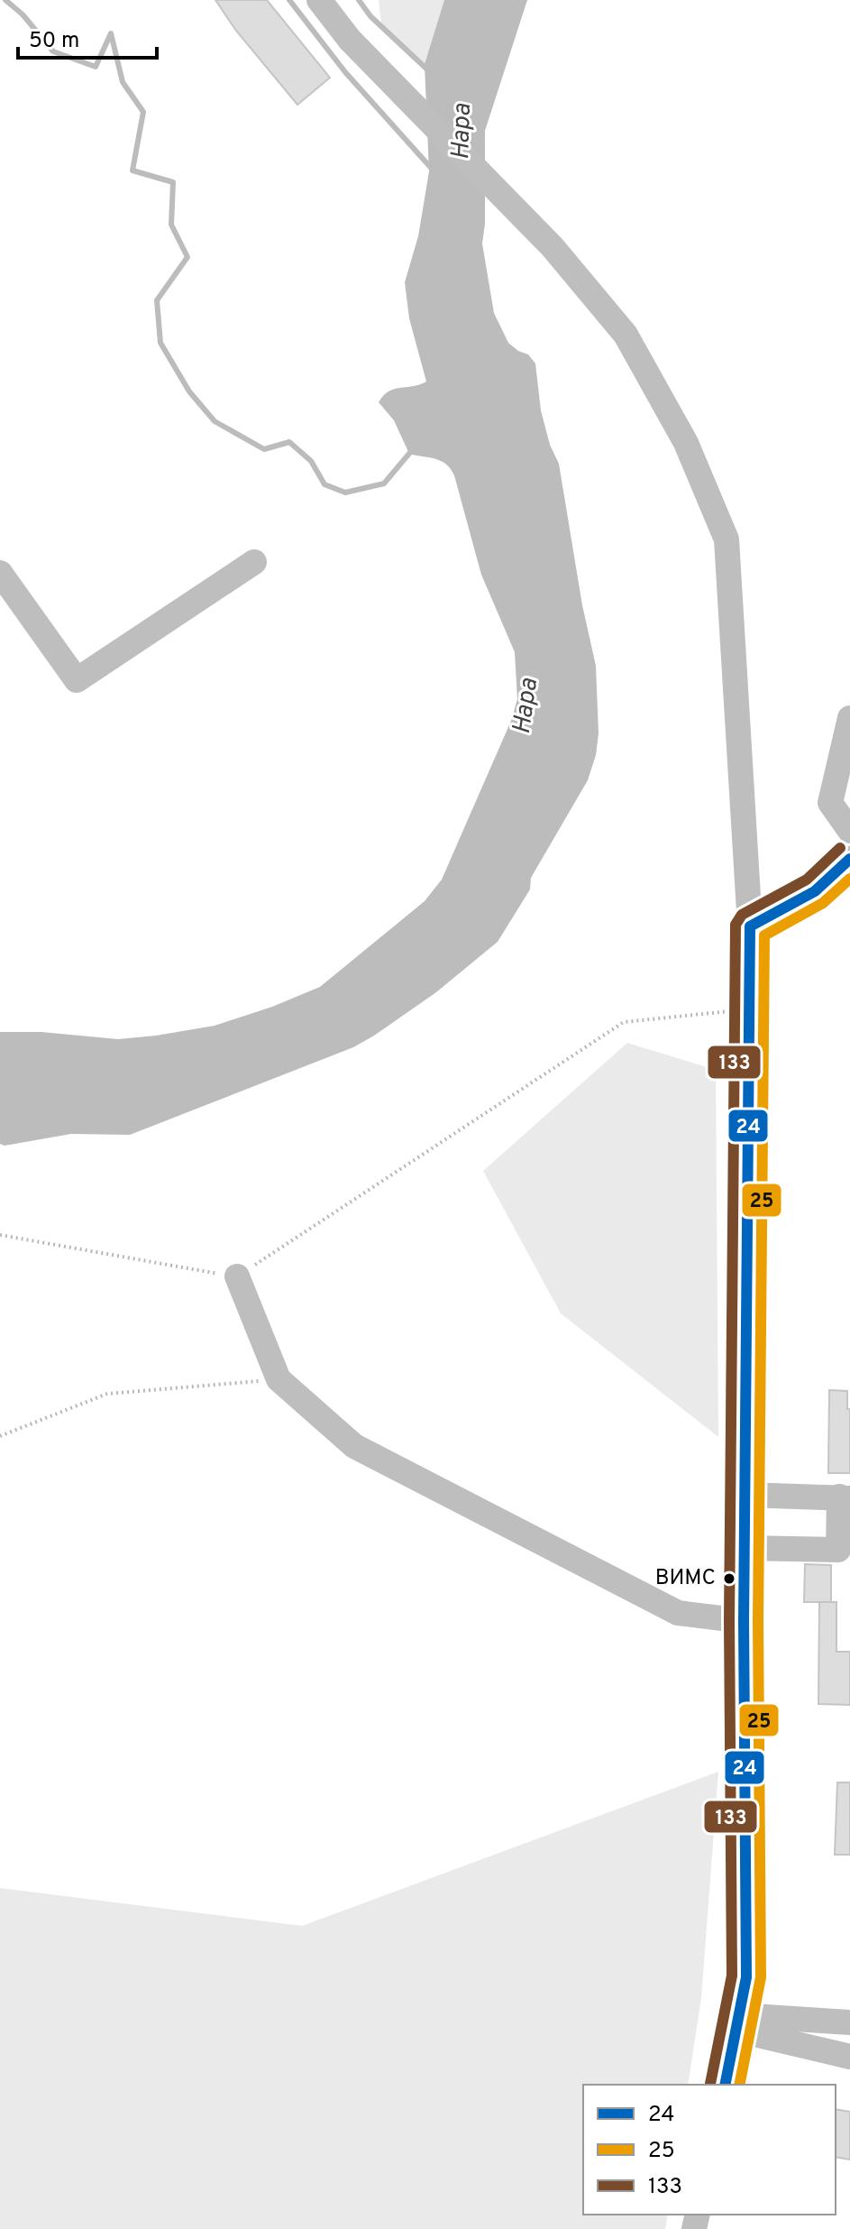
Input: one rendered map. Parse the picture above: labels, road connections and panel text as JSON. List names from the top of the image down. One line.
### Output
{"water":["Нара"],"places":["ВИМС"],"lines":["transit line 133","transit line 24","transit line 25"],"legend":["24","25","133"],"scale_bar":"50 m"}
